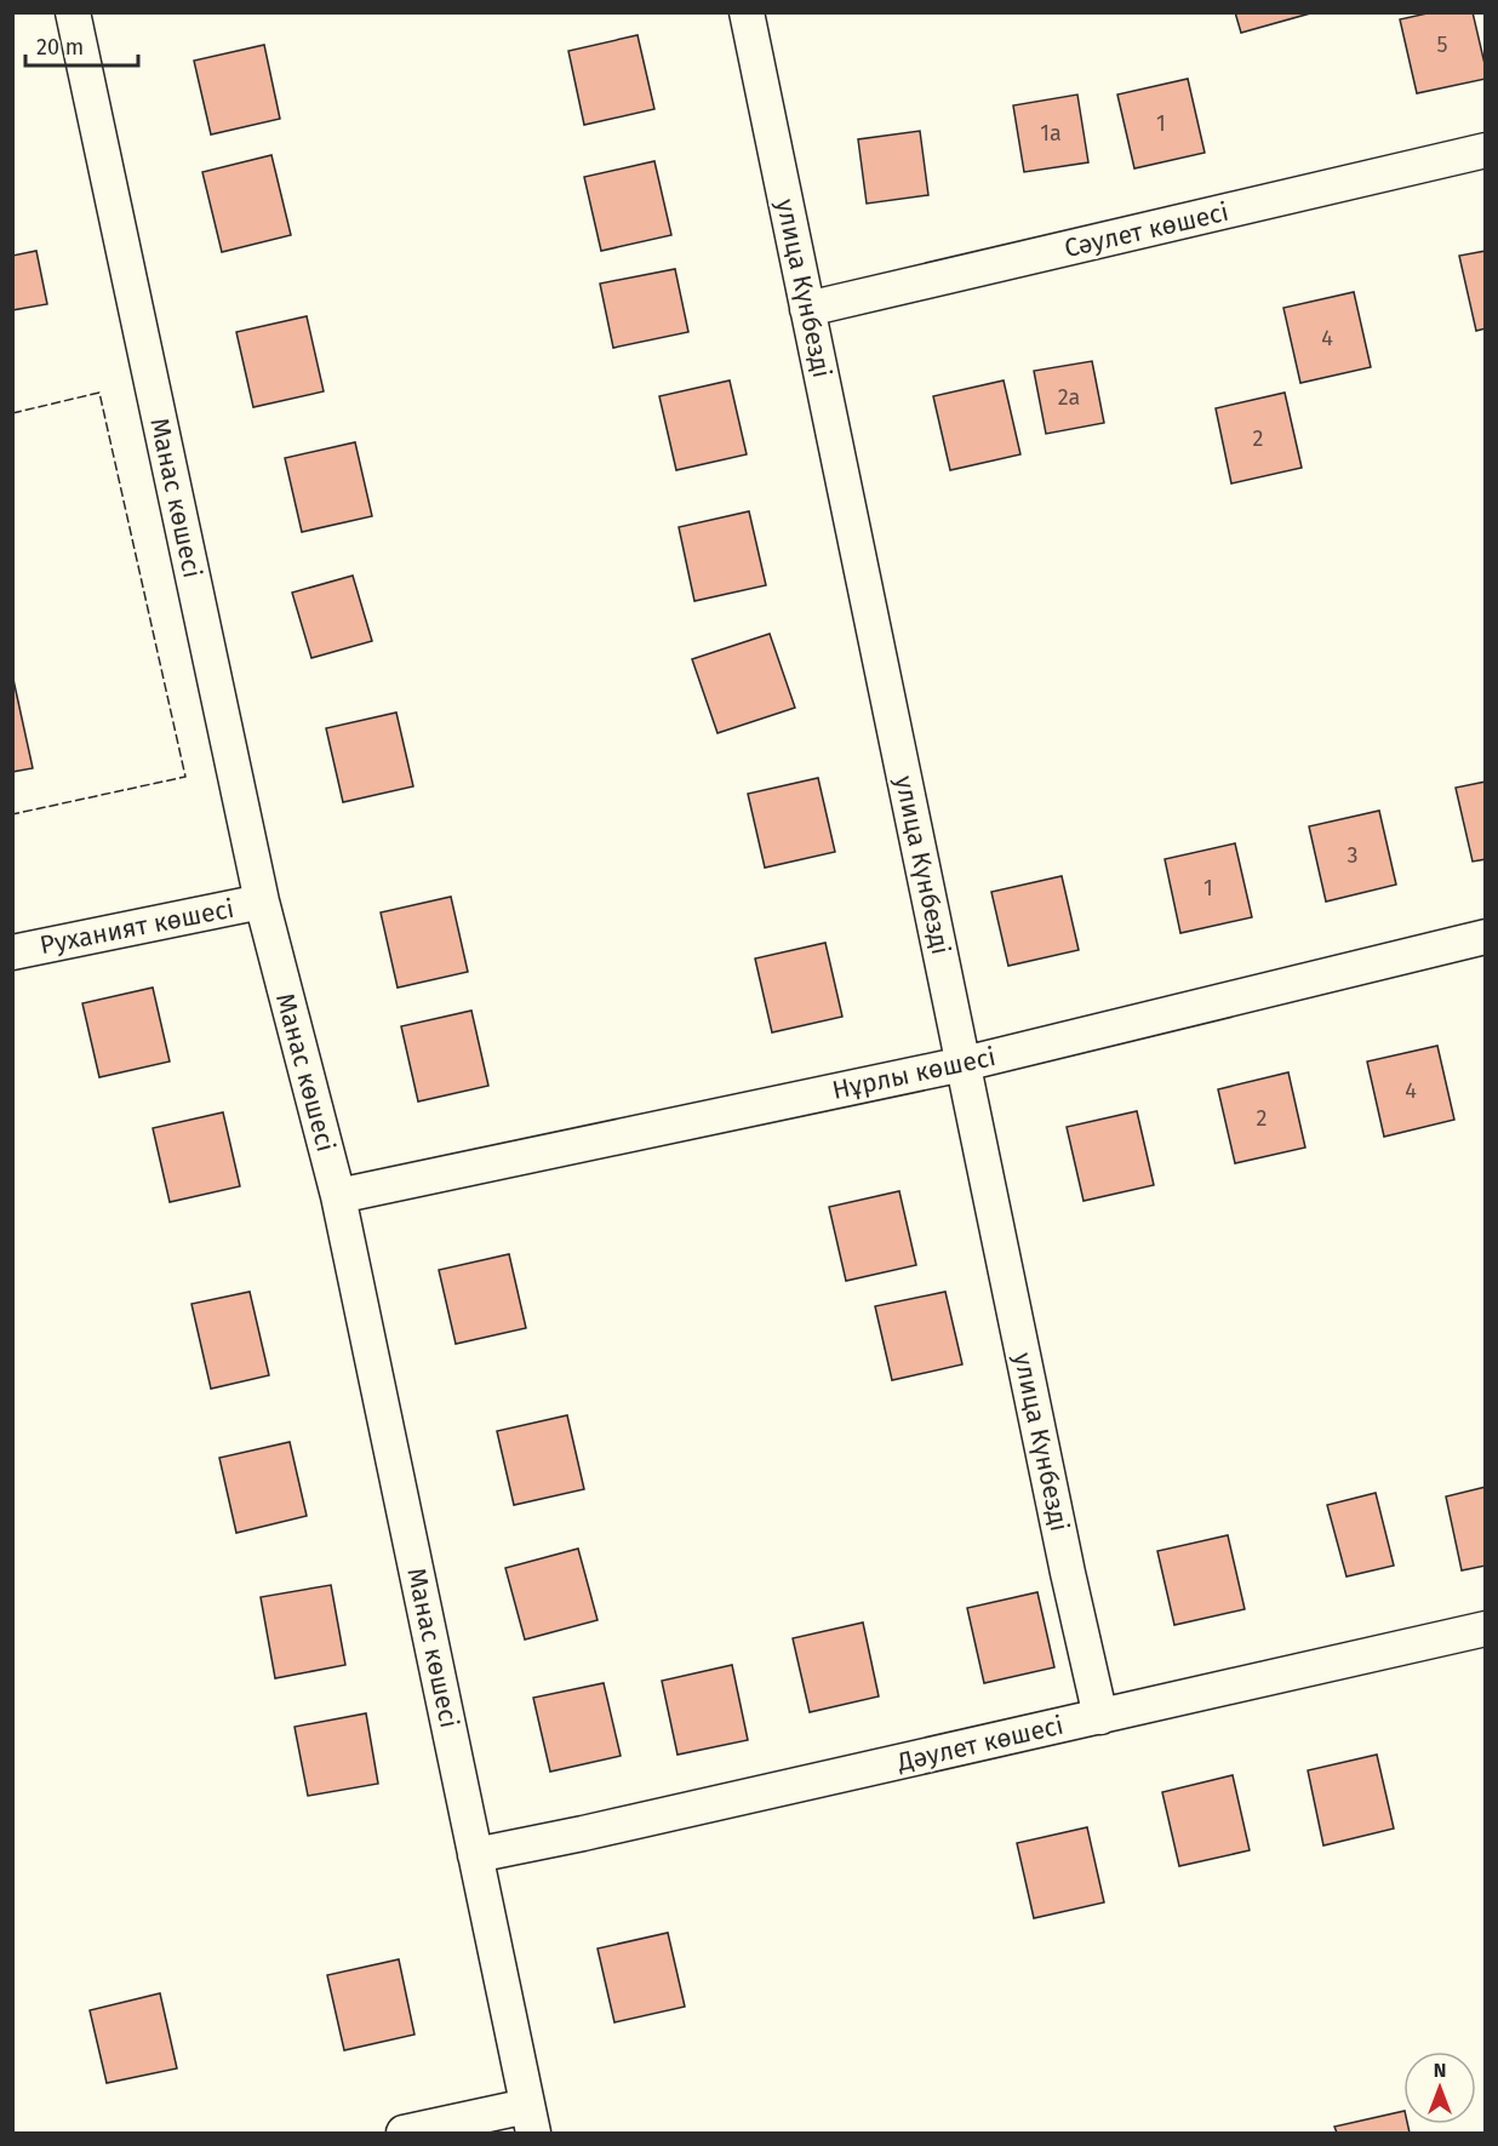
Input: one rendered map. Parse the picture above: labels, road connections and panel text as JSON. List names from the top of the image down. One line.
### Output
{"streets":{"street":["Сәулет көшесі","улица Күнбезді","Манас көшесі","Руханият көшесі","Нұрлы көшесі","Дәулет көшесі"]},"crossings":[["Сәулет көшесі","улица Күнбезді"],["улица Күнбезді","Нұрлы көшесі"],["улица Күнбезді","Дәулет көшесі"],["Манас көшесі","Руханият көшесі"],["Манас көшесі","Нұрлы көшесі"],["Манас көшесі","Дәулет көшесі"]],"house_numbers":["5","1","1а","4","2а","2","3","1","4","2"],"scale_bar":"20 m","north":"top"}
